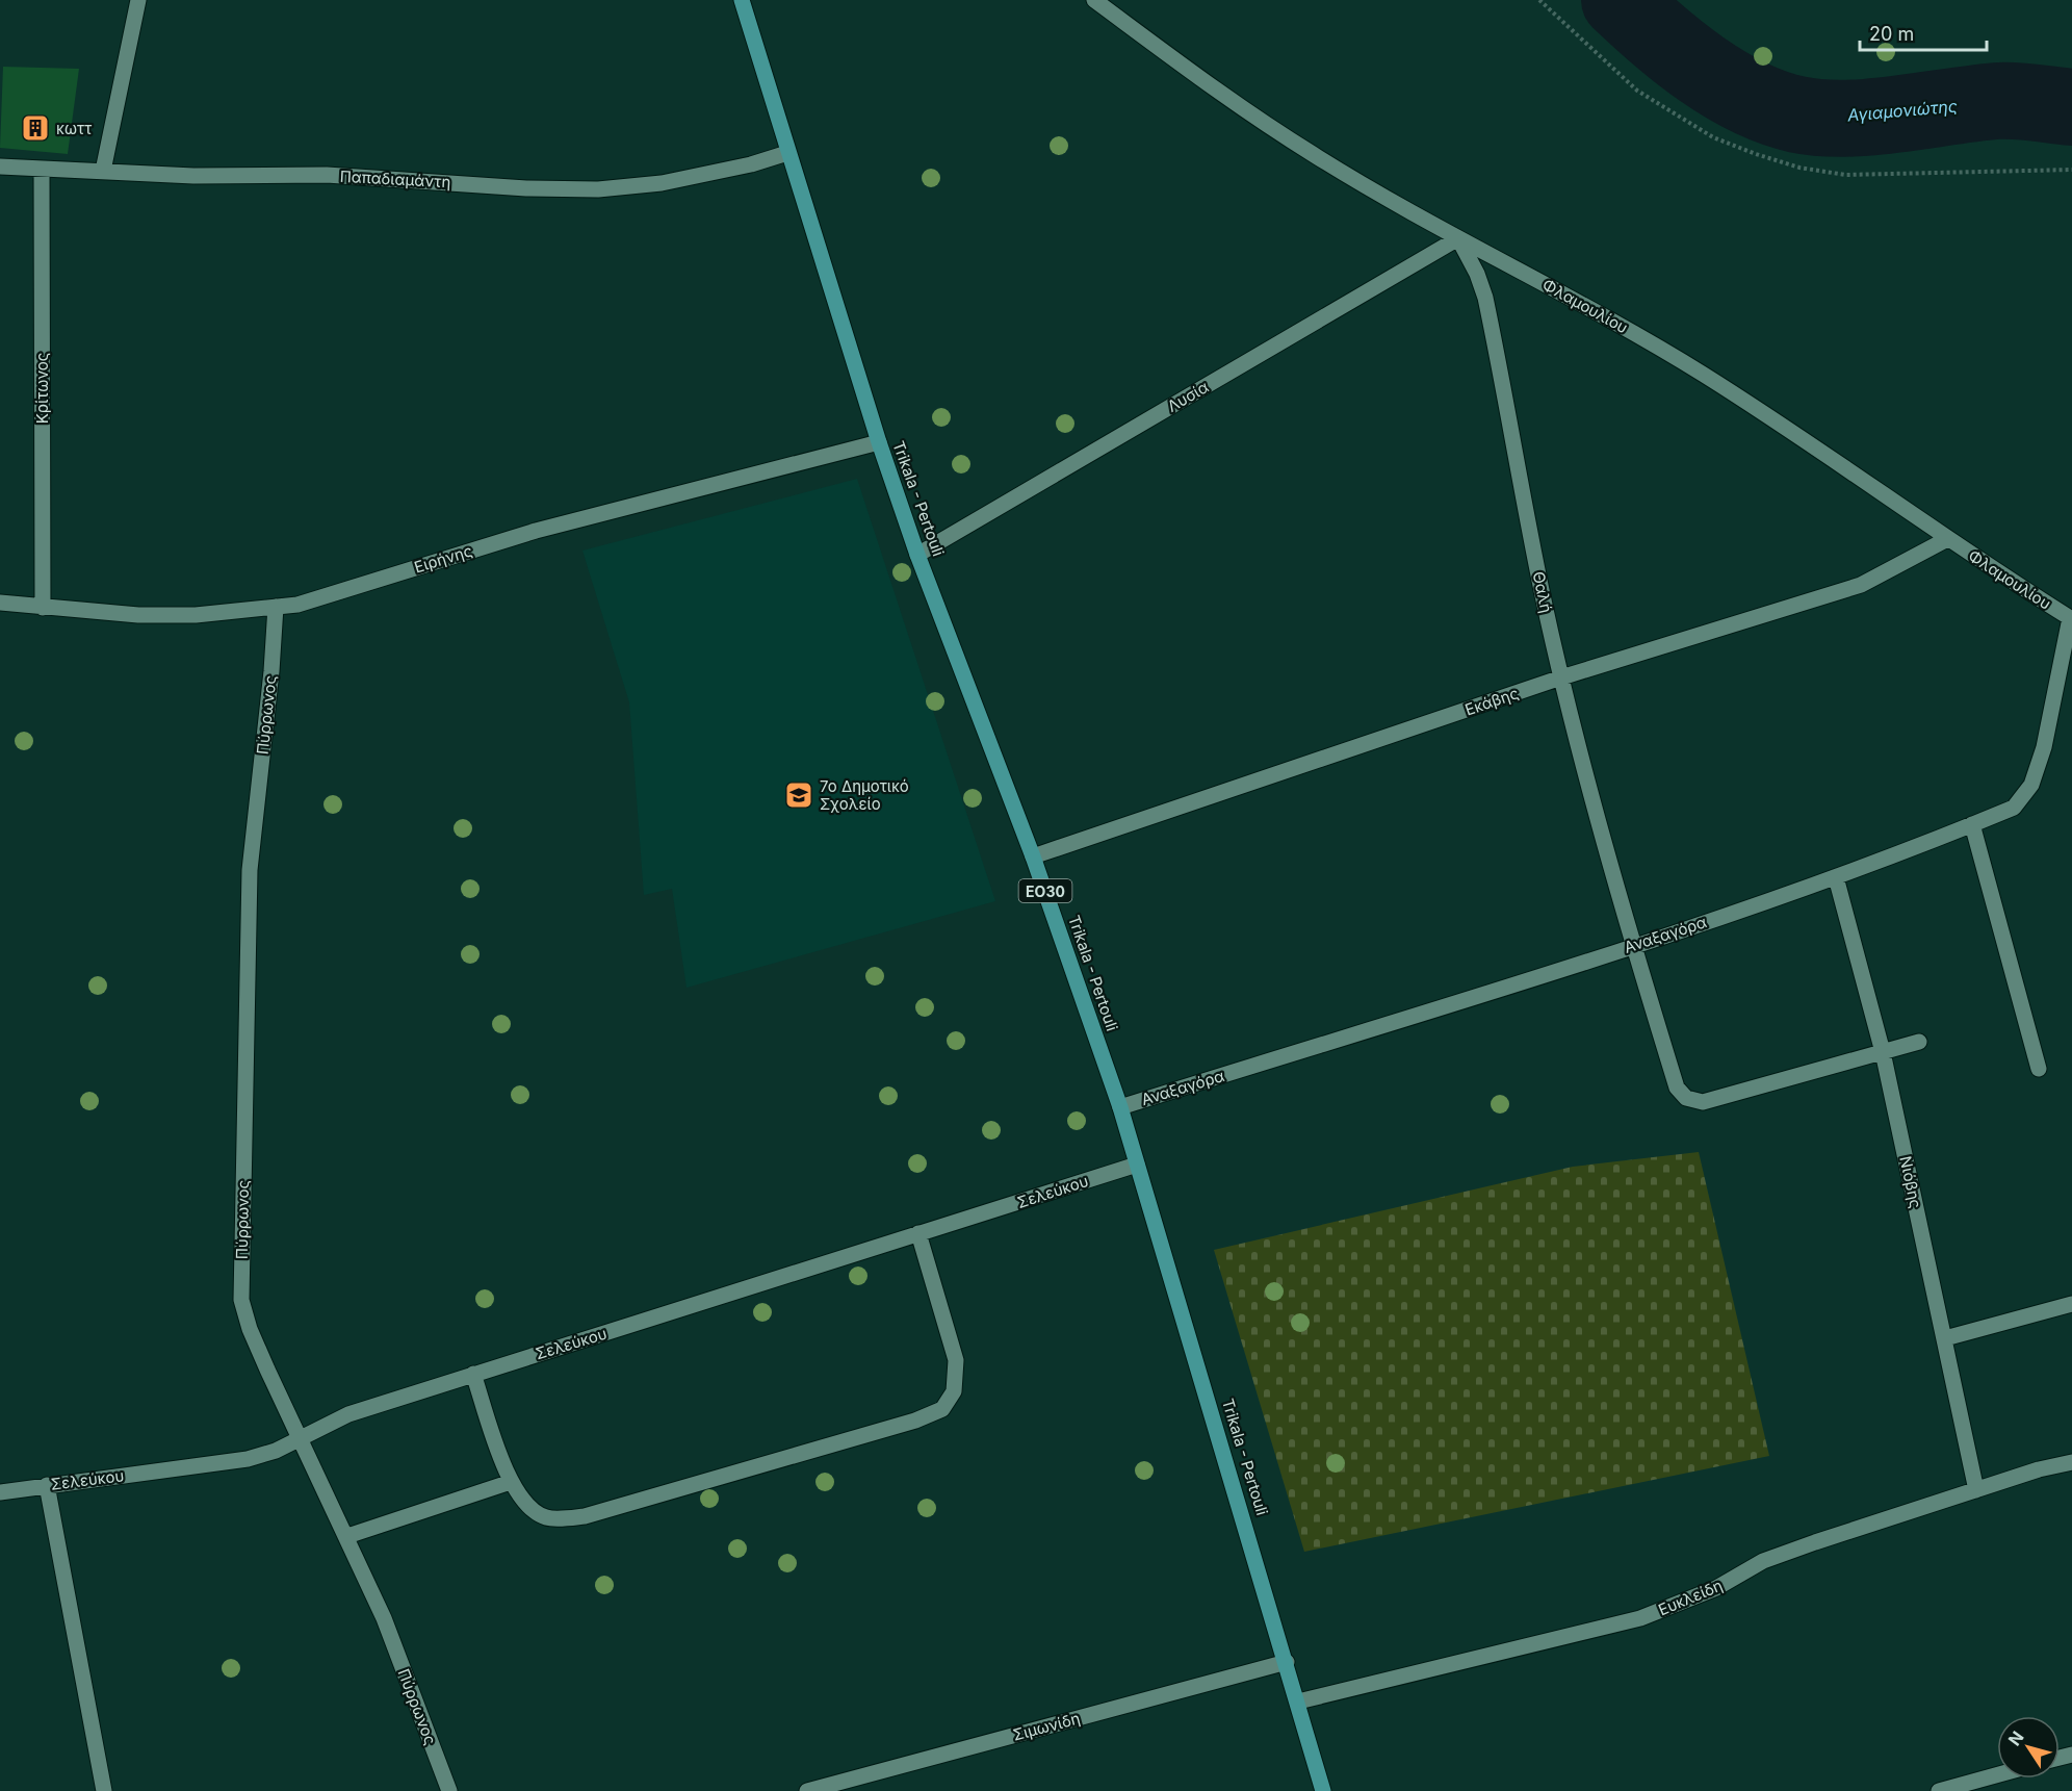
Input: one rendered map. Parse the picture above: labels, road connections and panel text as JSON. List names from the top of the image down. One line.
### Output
{"streets":{"main road":["Trikala - Pertouli","ΕΟ30"],"street":["Παπαδιαμάντη","Φλαμουλίου","Κρίτωνος","Λυσία","Ειρήνης","Θαλή","Εκάβης","Πύρρωνος","Αναξαγόρα","Νιόβης","Σελεύκου","Ευκλείδη","Σιμωνίδη"]},"crossings":[["Παπαδιαμάντη","Κρίτωνος"],["Παπαδιαμάντη","Trikala - Pertouli"],["Φλαμουλίου","Λυσία"],["Φλαμουλίου","Θαλή"],["Φλαμουλίου","Εκάβης"],["Φλαμουλίου","Αναξαγόρα"],["Κρίτωνος","Ειρήνης"],["Λυσία","Trikala - Pertouli"],["Λυσία","Θαλή"],["Trikala - Pertouli","Ειρήνης"],["Trikala - Pertouli","Εκάβης"],["Trikala - Pertouli","Αναξαγόρα"],["Trikala - Pertouli","Σελεύκου"],["Trikala - Pertouli","Ευκλείδη"],["Trikala - Pertouli","Σιμωνίδη"],["Ειρήνης","Πύρρωνος"],["Θαλή","Εκάβης"],["Θαλή","Αναξαγόρα"],["Θαλή","Νιόβης"],["Πύρρωνος","Σελεύκου"],["Αναξαγόρα","Νιόβης"],["Νιόβης","Ευκλείδη"]],"water":["Αγιαμονιώτης"],"places":{"building":["κωττ"],"school or university":["7ο Δημοτικό Σχολείο"]},"scale_bar":"20 m","north":"top left"}
